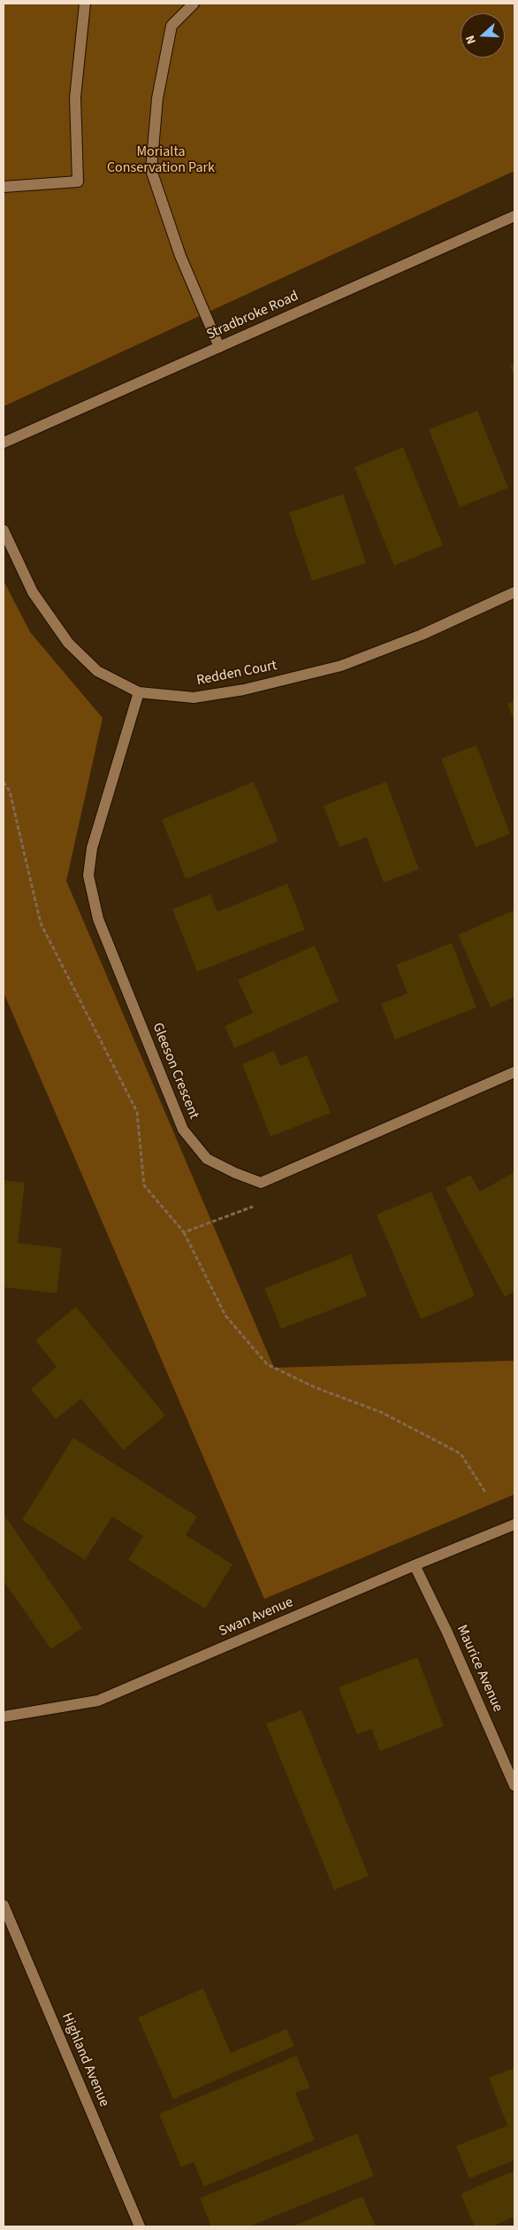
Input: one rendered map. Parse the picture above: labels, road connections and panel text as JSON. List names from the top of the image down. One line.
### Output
{"streets":{"street":["Stradbroke Road","Redden Court","Gleeson Crescent","Swan Avenue","Maurice Avenue","Highland Avenue"]},"crossings":[["Redden Court","Gleeson Crescent"],["Swan Avenue","Maurice Avenue"]],"parks":["Morialta Conservation Park"],"north":"left"}
